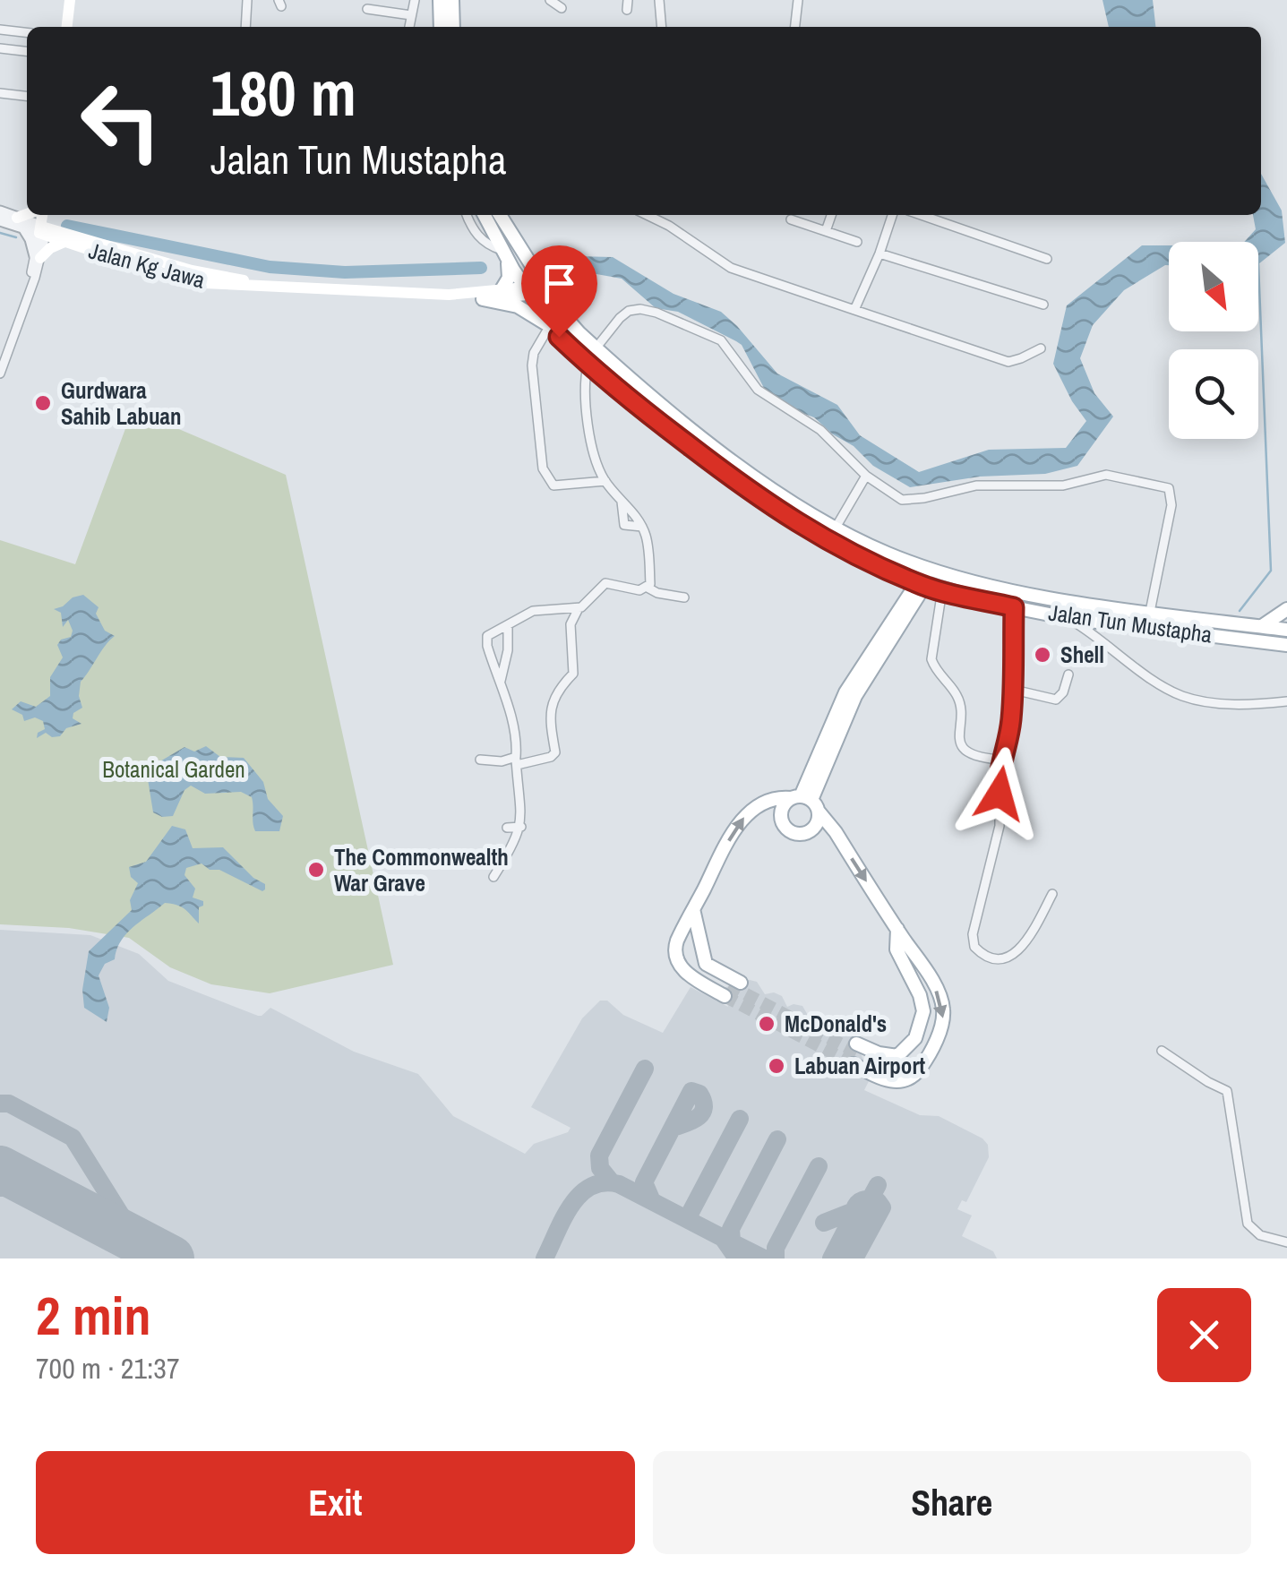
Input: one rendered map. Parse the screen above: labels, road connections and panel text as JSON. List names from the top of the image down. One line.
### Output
{"streets":{"main road":["Jalan Kg Jawa","Jalan Tun Mustapha"]},"crossings":[["Jalan Kg Jawa","Jalan Tun Mustapha"]],"parks":["Botanical Garden"],"places":["Gurdwara Sahib Labuan","Shell","The Commonwealth War Grave","McDonald's","Labuan Airport"],"north":"bottom right","page":{"turn":["180 m","Jalan Tun Mustapha"],"heading":["2 min","700 m · 21:37"],"buttons":["Exit","Share"]}}
